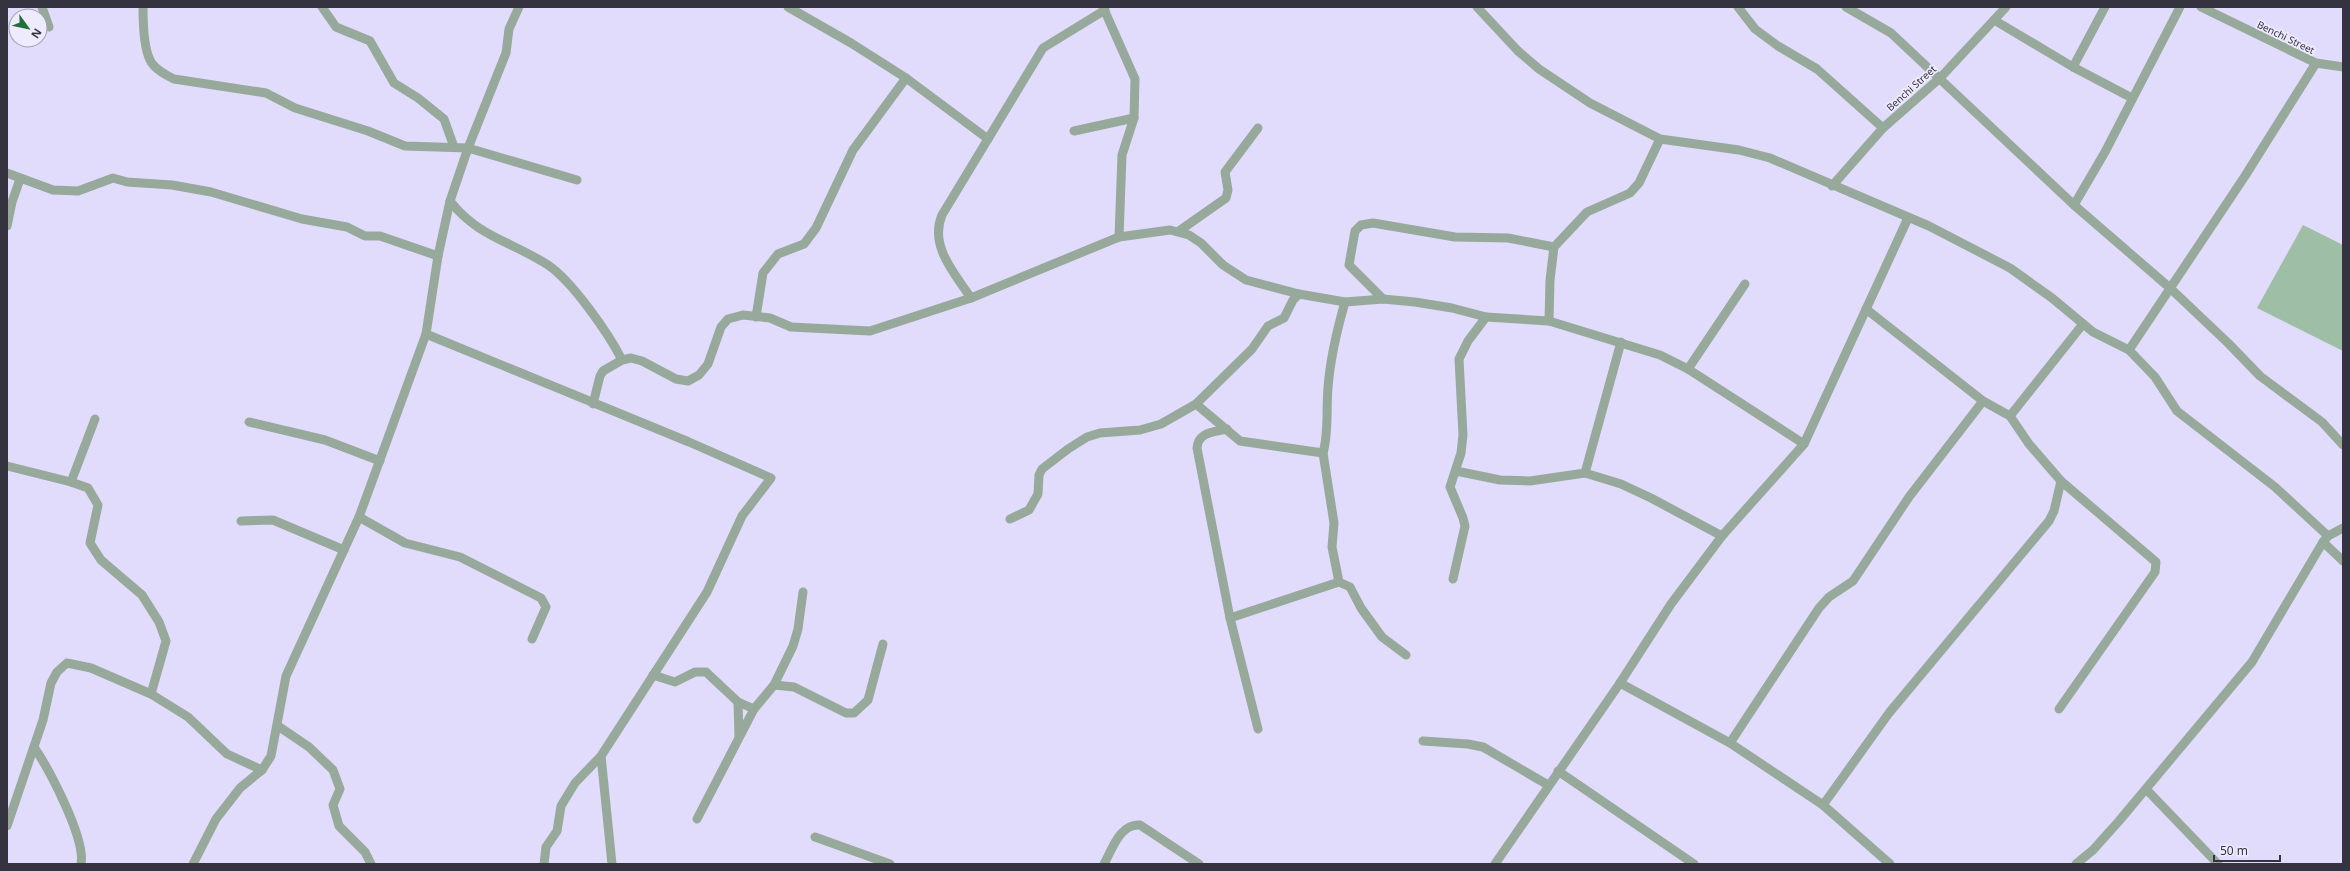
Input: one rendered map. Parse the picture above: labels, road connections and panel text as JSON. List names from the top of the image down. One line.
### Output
{"streets":{"street":["Benchi Street"]},"scale_bar":"50 m","north":"bottom right"}
